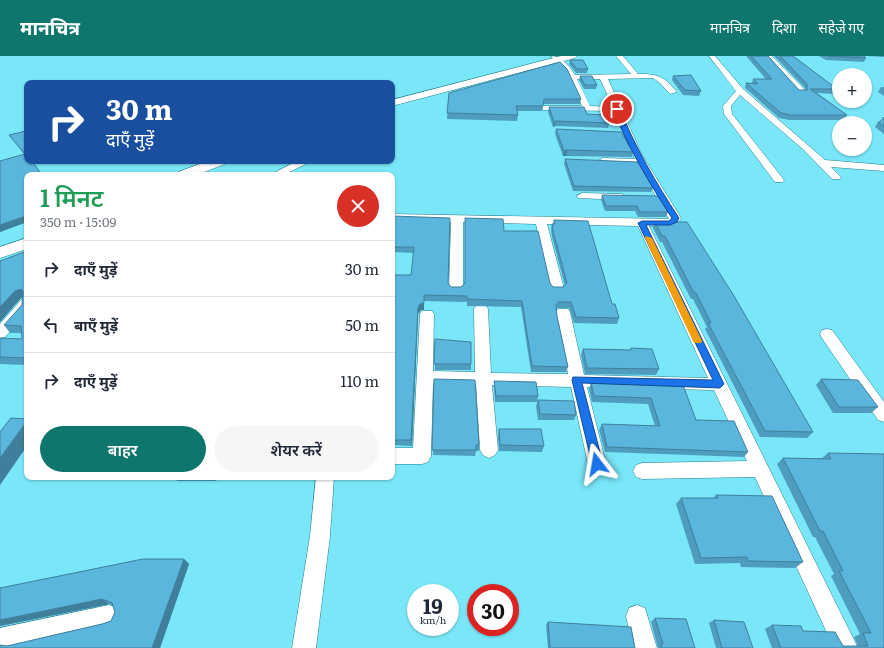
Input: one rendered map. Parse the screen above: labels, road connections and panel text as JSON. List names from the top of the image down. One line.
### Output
{"page":{"header":"मानचित्र","nav":["मानचित्र","दिशा","सहेजे गए"],"map_buttons":["+","−"],"turn":["30 m","दाएँ मुड़ें"],"heading":["1 मिनट","350 m · 15:09"],"list":[{"name":"दाएँ मुड़ें","value":"30 m"},{"name":"बाएँ मुड़ें","value":"50 m"},{"name":"दाएँ मुड़ें","value":"110 m"}],"buttons":["बाहर","शेयर करें"],"speed":"19 km/h","limit":"30"}}
